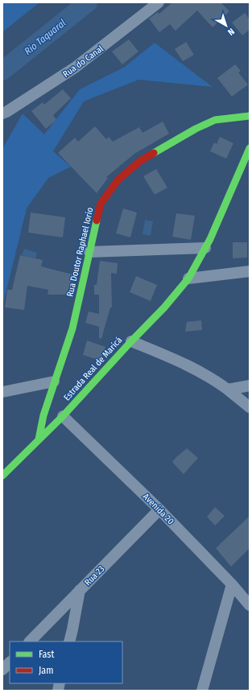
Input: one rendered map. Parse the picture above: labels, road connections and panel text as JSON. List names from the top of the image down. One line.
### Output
{"streets":{"street":["Rua do Canal","Rua Doutor Raphael Iorio","Estrada Real de Maricá","Avenida 20","Rua 23"]},"crossings":[["Rua Doutor Raphael Iorio","Estrada Real de Maricá"],["Estrada Real de Maricá","Avenida 20"],["Avenida 20","Rua 23"]],"water":["Rio Taquaral"],"legend":["Fast","Jam"],"north":"bottom right"}
